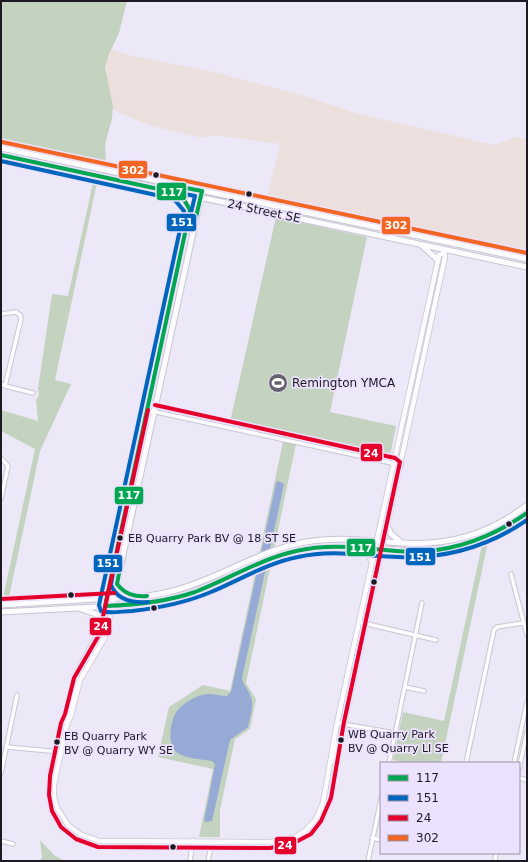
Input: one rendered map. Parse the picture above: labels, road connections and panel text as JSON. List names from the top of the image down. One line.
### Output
{"streets":{"main road":["24 Street SE"]},"places":{"sports":["Remington YMCA"],"other":["EB Quarry Park BV @ 18 ST SE","WB Quarry Park BV @ Quarry LI SE","EB Quarry Park BV @ Quarry WY SE"]},"lines":["transit line 302","transit line 117","transit line 151","transit line 24"],"legend":["117","151","24","302"]}
